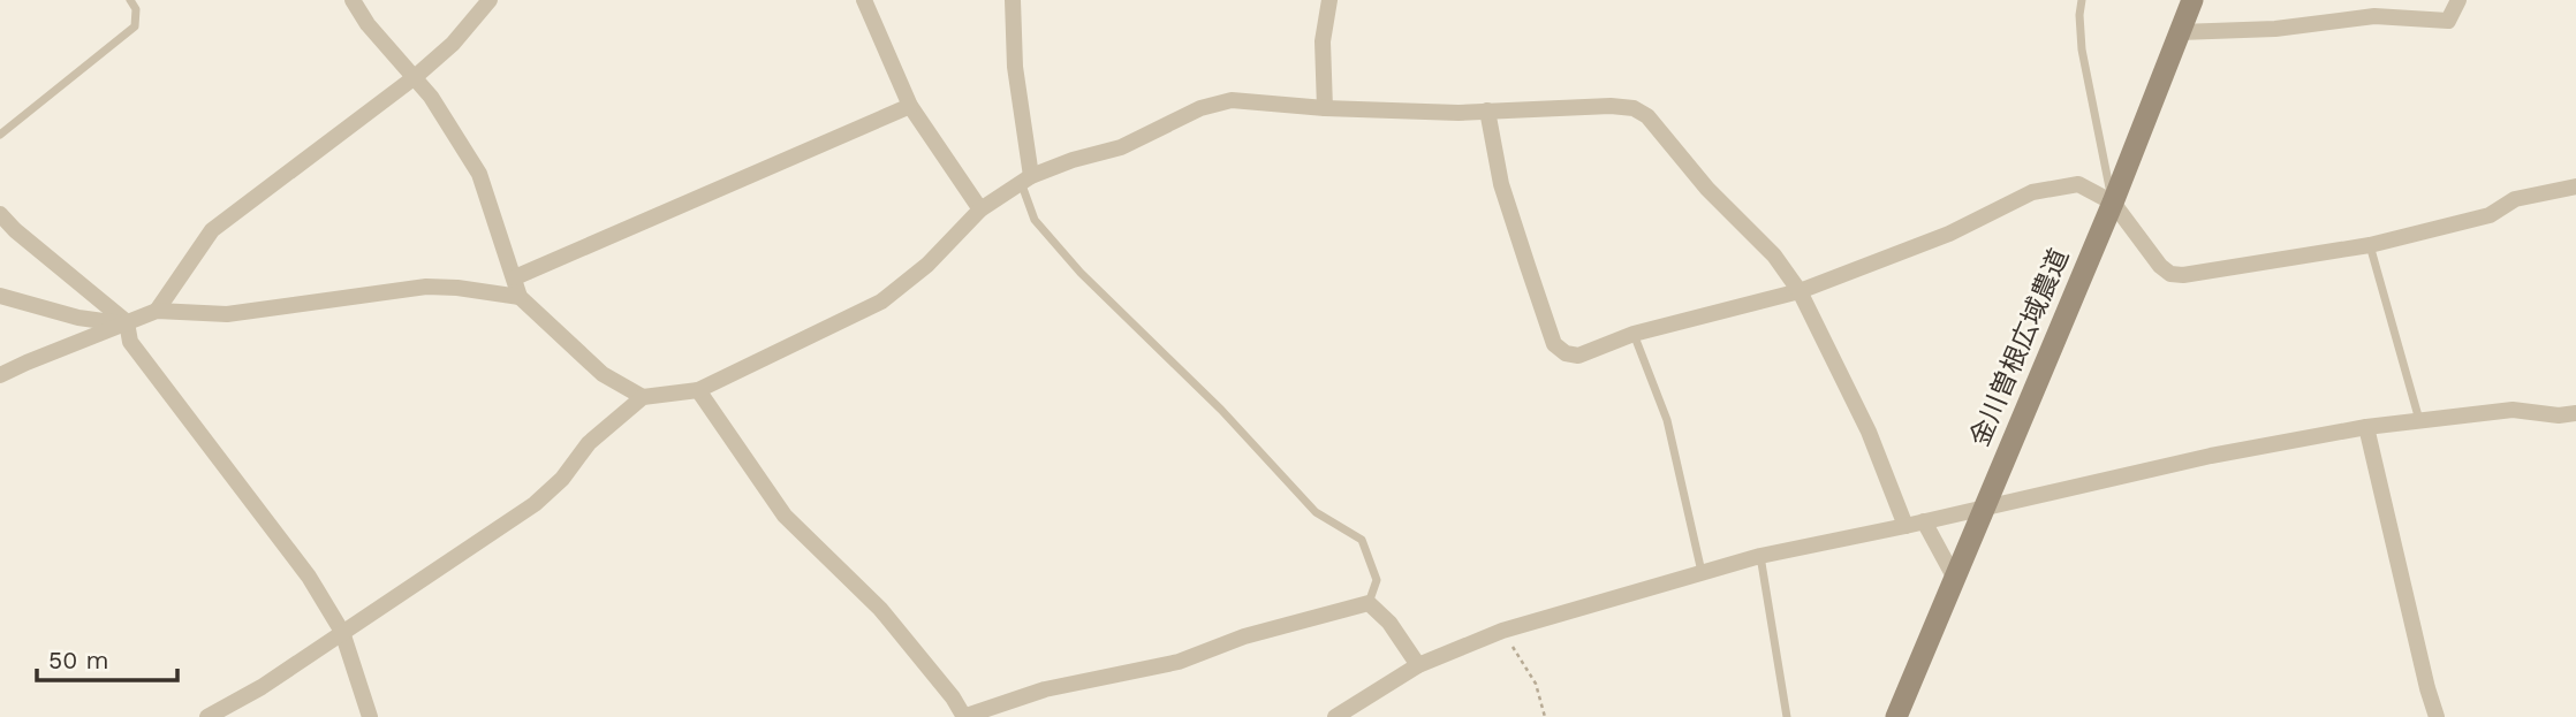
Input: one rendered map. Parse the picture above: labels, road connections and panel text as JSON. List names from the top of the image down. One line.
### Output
{"streets":{"street":["金川曽根広域農道"]},"scale_bar":"50 m"}
